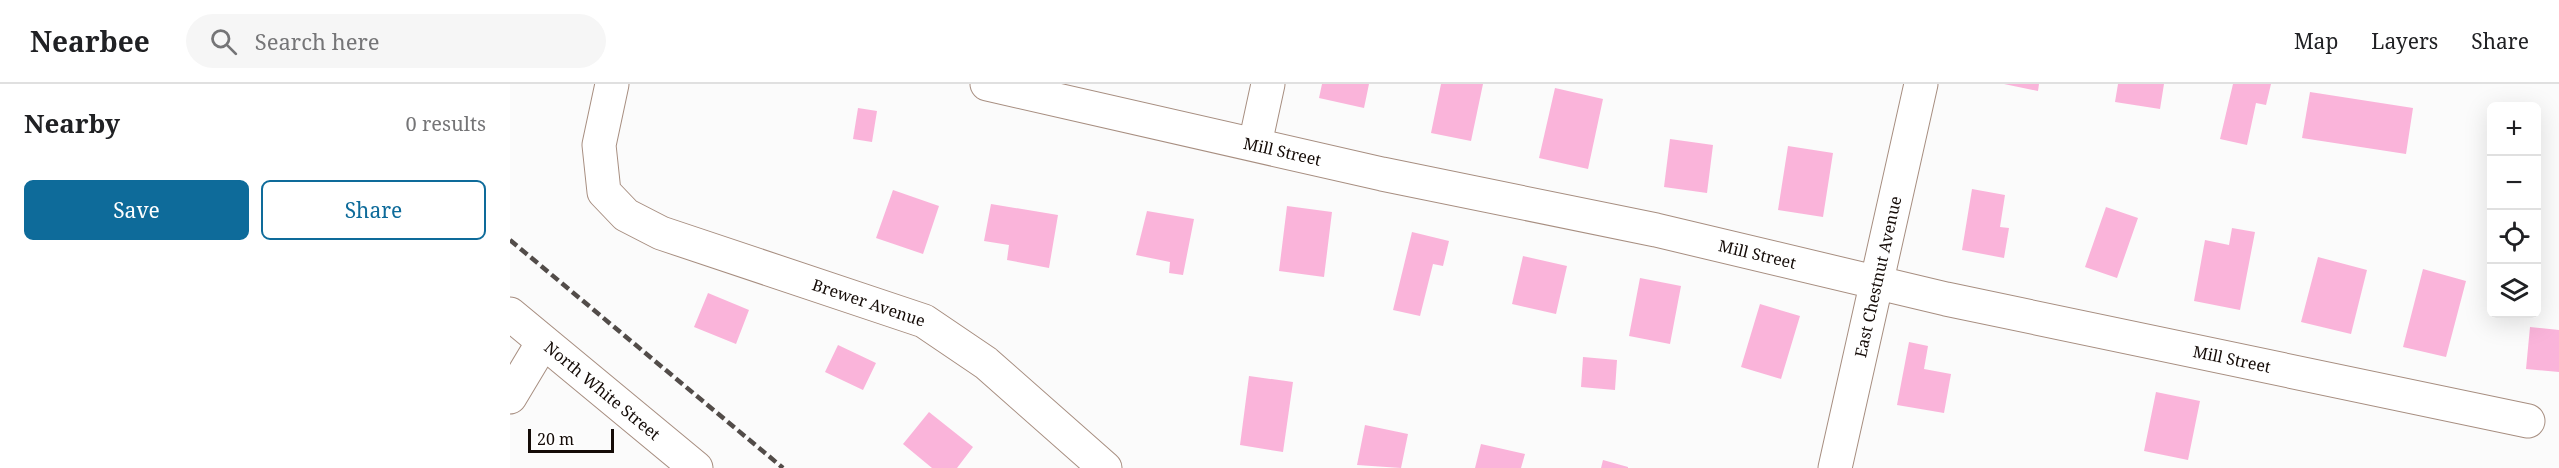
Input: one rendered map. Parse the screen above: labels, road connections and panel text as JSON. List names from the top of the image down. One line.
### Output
{"streets":{"street":["Mill Street","East Chestnut Avenue","Brewer Avenue","North White Street"]},"crossings":[["Mill Street","East Chestnut Avenue"]],"scale_bar":"20 m","page":{"header":"Nearbee","search":"Search here","nav":["Map","Layers","Share"],"heading":["Nearby","0 results"],"map_buttons":["+","−"],"buttons":["Save","Share"],"scale":"20 m"}}
